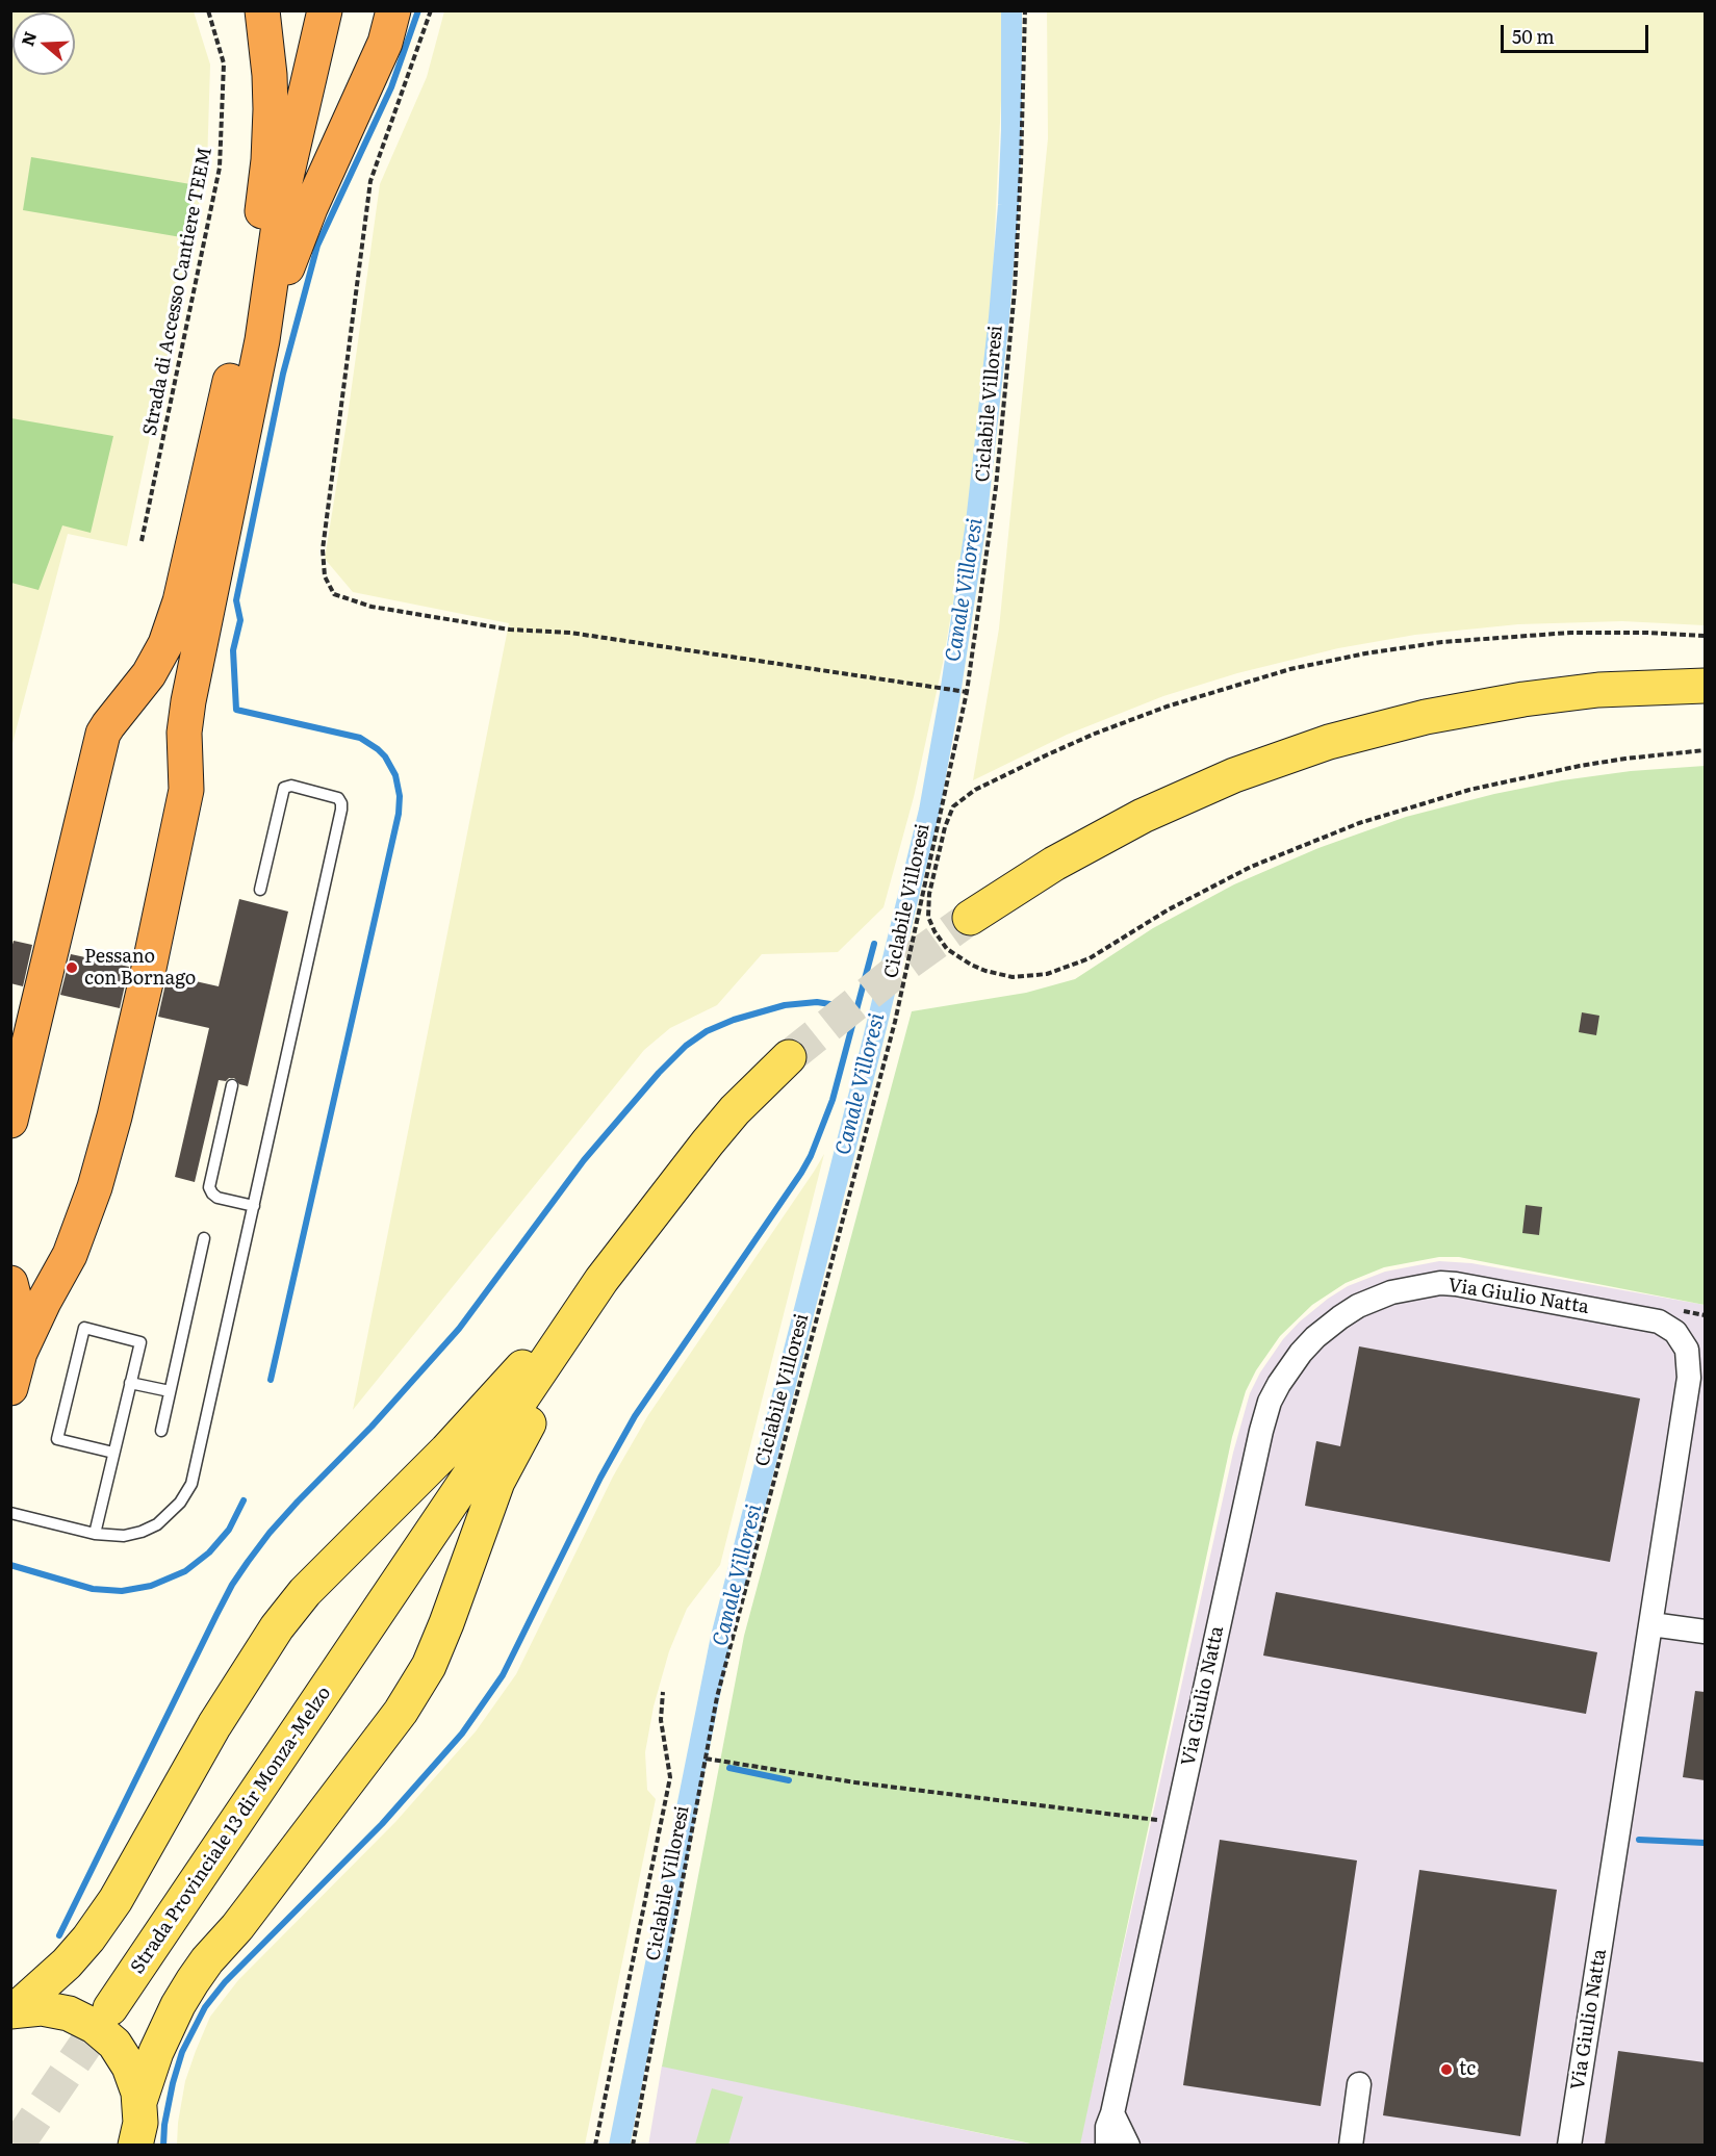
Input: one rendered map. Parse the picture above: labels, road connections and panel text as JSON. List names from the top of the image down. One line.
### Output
{"streets":{"main road":["Strada Provinciale 13 dir Monza-Melzo"],"street":["Via Giulio Natta"],"path":["Strada di Accesso Cantiere TEEM","Ciclabile Villoresi"]},"water":["Canale Villoresi"],"places":["Pessano con Bornago","tc"],"scale_bar":"50 m","north":"left"}
